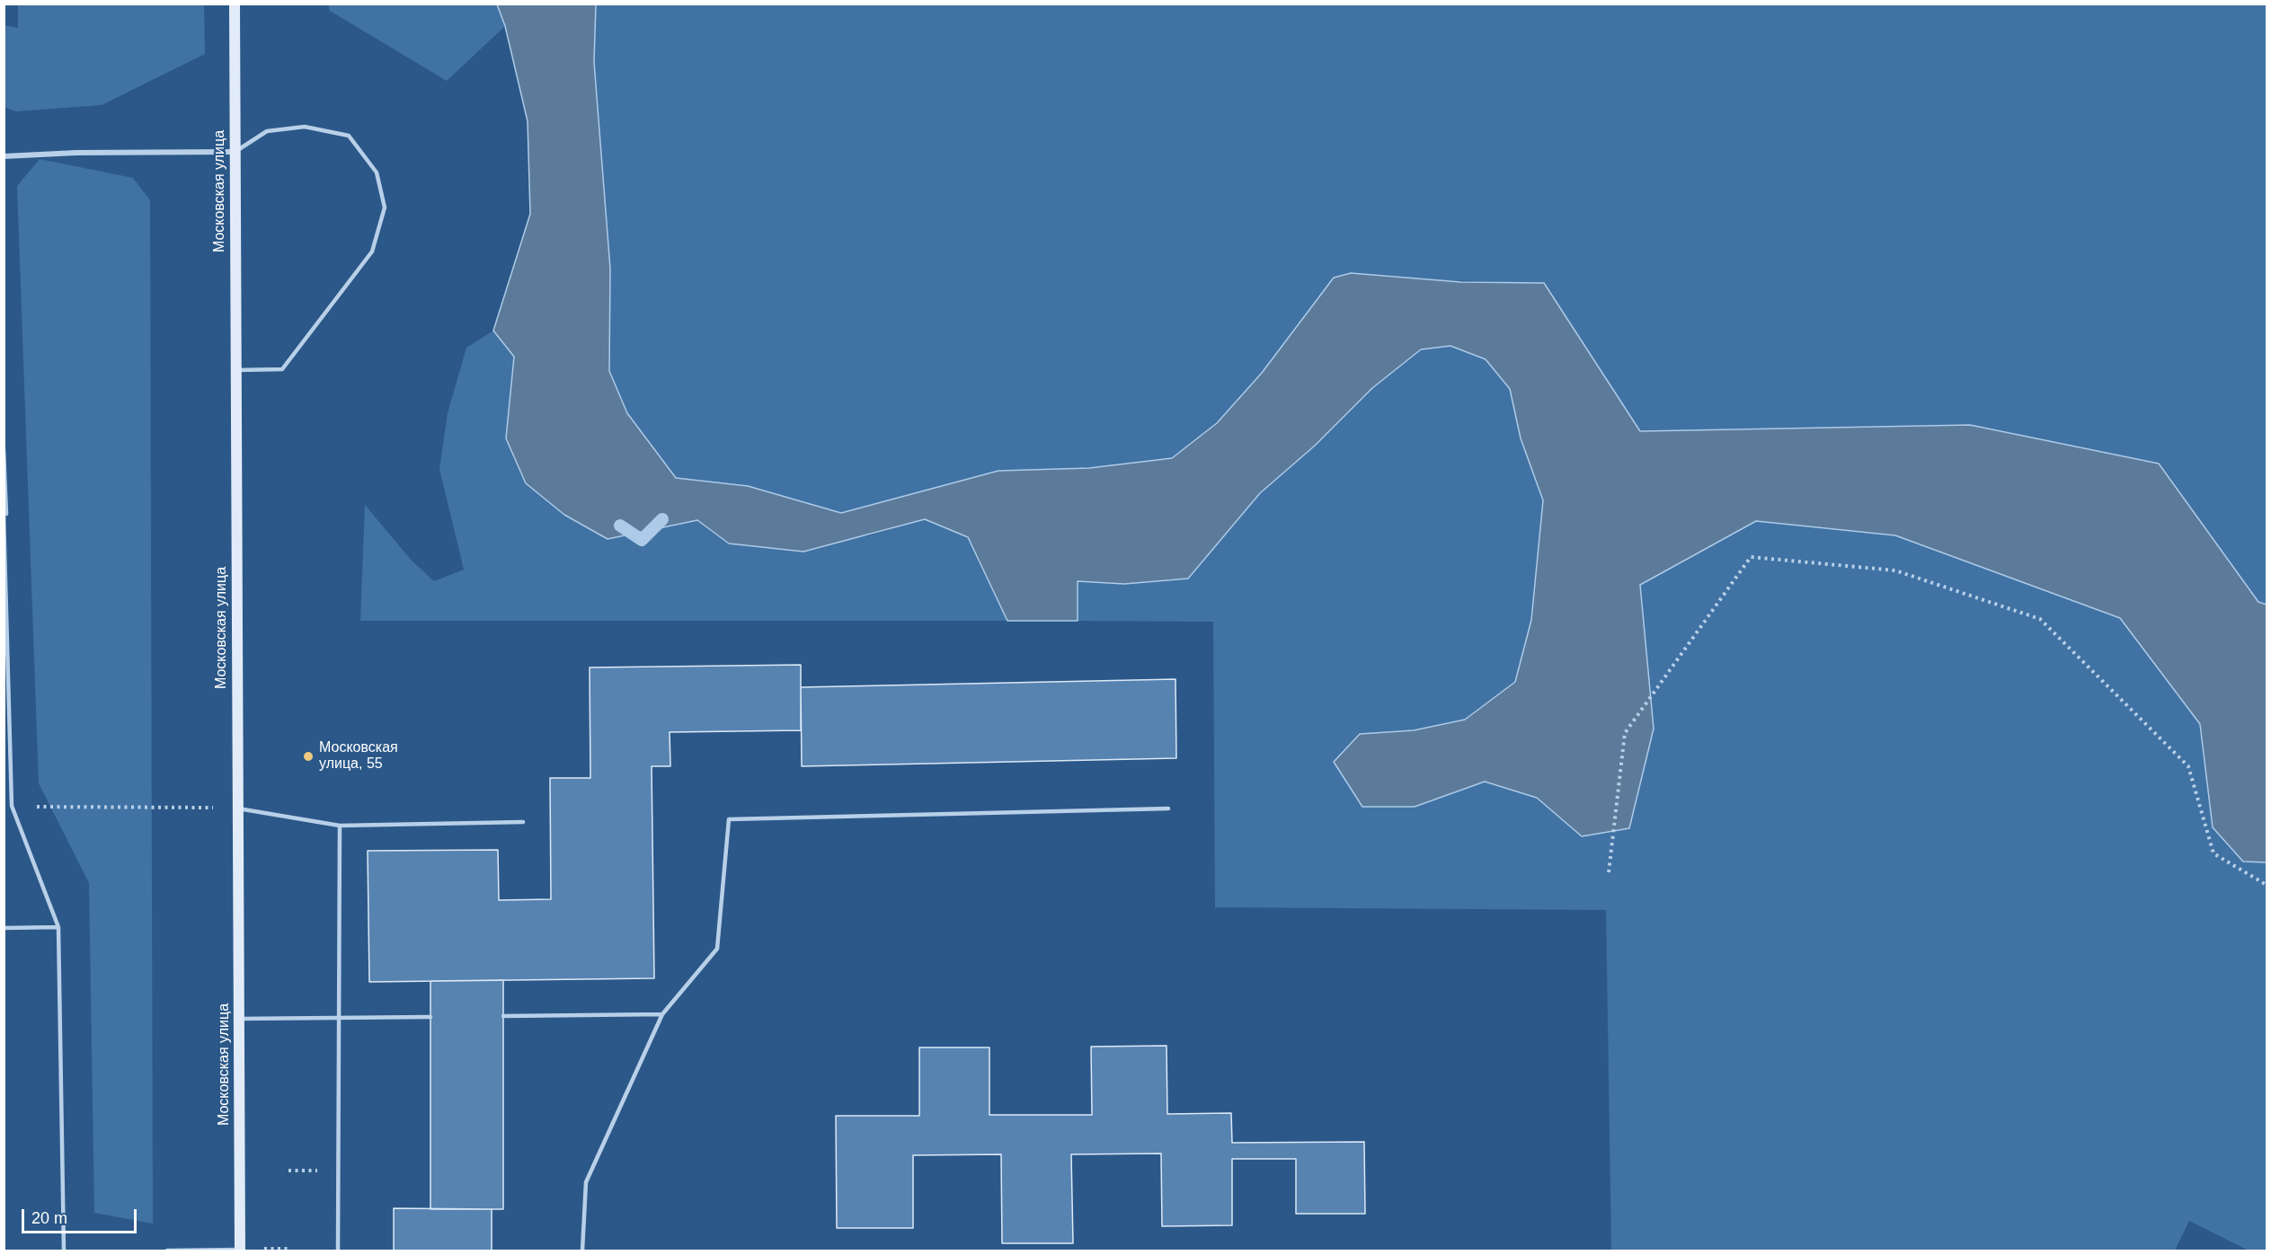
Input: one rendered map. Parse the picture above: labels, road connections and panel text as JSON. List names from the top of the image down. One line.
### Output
{"streets":{"main road":["Московская улица"]},"places":["Московская улица, 55"],"scale_bar":"20 m"}
